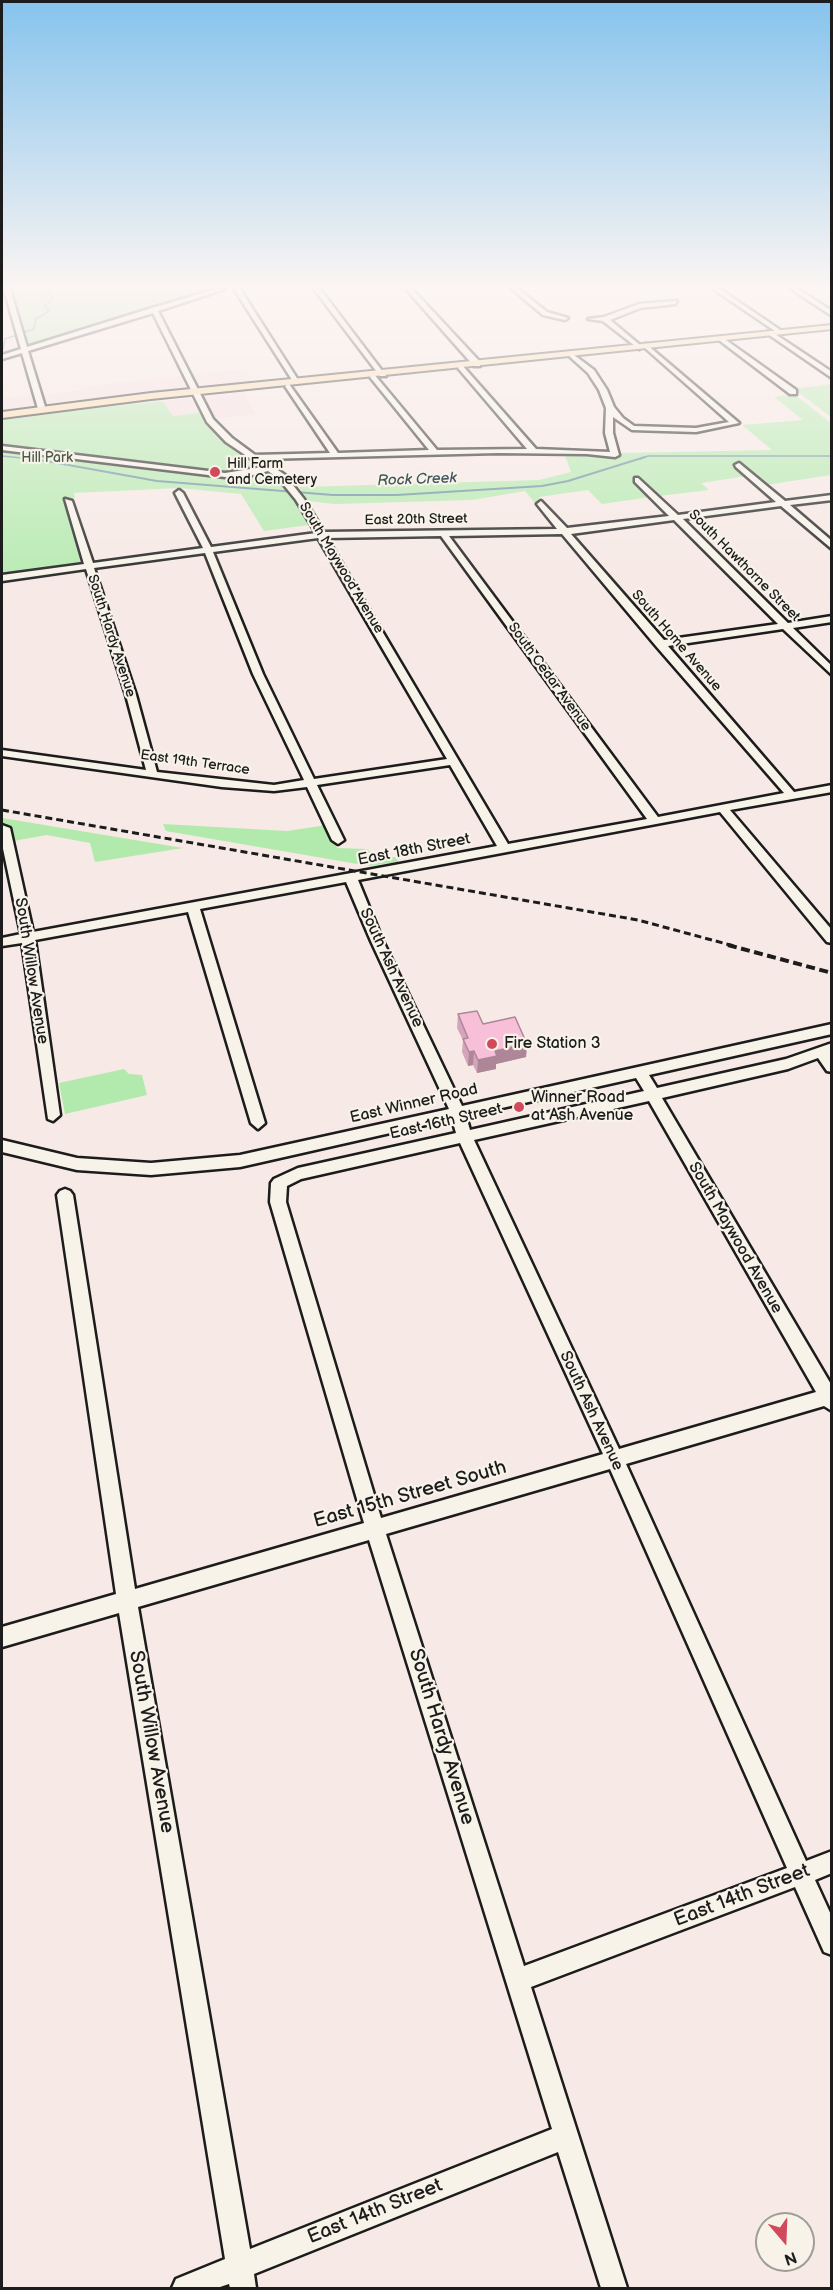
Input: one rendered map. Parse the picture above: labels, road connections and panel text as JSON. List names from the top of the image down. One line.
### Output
{"streets":{"street":["East 20th Street","South Hawthorne Street","South Maywood Avenue","South Hardy Avenue","South Home Avenue","South Cedar Avenue","East 19th Terrace","East 18th Street","South Ash Avenue","South Willow Avenue","East Winner Road","East 16th Street","East 15th Street South","East 14th Street"]},"crossings":[["East 20th Street","South Hawthorne Street"],["East 20th Street","South Maywood Avenue"],["East 20th Street","South Hardy Avenue"],["East 20th Street","South Home Avenue"],["East 20th Street","South Cedar Avenue"],["South Maywood Avenue","East 19th Terrace"],["South Maywood Avenue","East 18th Street"],["South Maywood Avenue","East Winner Road"],["South Maywood Avenue","East 16th Street"],["South Maywood Avenue","East 15th Street South"],["South Hardy Avenue","East 19th Terrace"],["South Hardy Avenue","East 16th Street"],["South Hardy Avenue","East 15th Street South"],["South Hardy Avenue","East 14th Street"],["South Home Avenue","East 18th Street"],["South Cedar Avenue","East 18th Street"],["East 18th Street","South Ash Avenue"],["East 18th Street","South Willow Avenue"],["South Ash Avenue","East Winner Road"],["South Ash Avenue","East 16th Street"],["South Ash Avenue","East 15th Street South"],["South Ash Avenue","East 14th Street"],["South Willow Avenue","East 15th Street South"],["South Willow Avenue","East 14th Street"]],"water":["Rock Creek"],"parks":["Hill Park"],"places":["Hill Farm and Cemetery","Fire Station 3","Winner Road at Ash Avenue"],"north":"bottom"}
